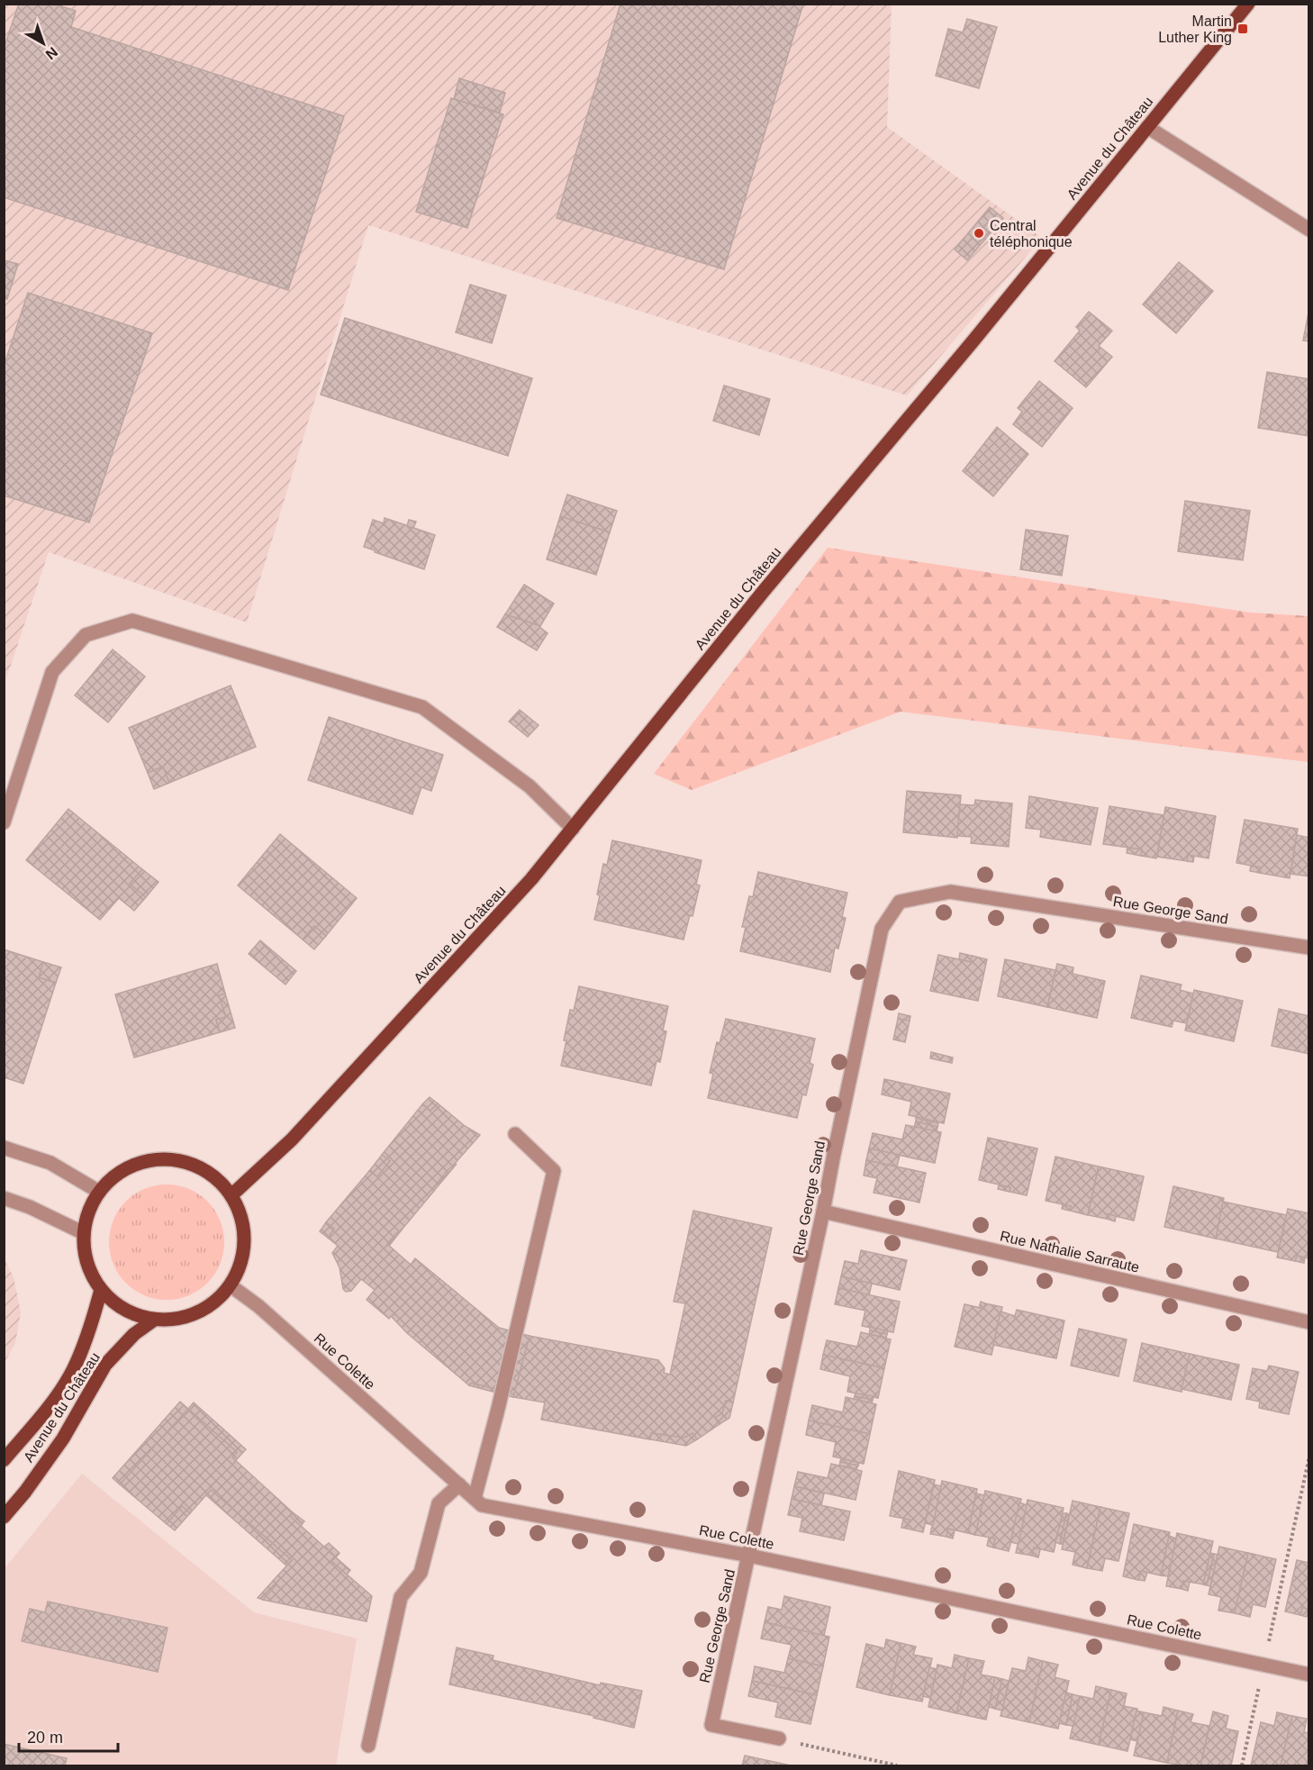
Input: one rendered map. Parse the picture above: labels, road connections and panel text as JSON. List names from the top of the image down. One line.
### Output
{"streets":{"main road":["Avenue du Château"],"street":["Rue George Sand","Rue Nathalie Sarraute","Rue Colette"]},"crossings":[["Avenue du Château","Rue Colette"],["Rue George Sand","Rue Nathalie Sarraute"],["Rue George Sand","Rue Colette"]],"places":{"transit":["Martin Luther King"],"other":["Central téléphonique"]},"scale_bar":"20 m","north":"bottom right"}
